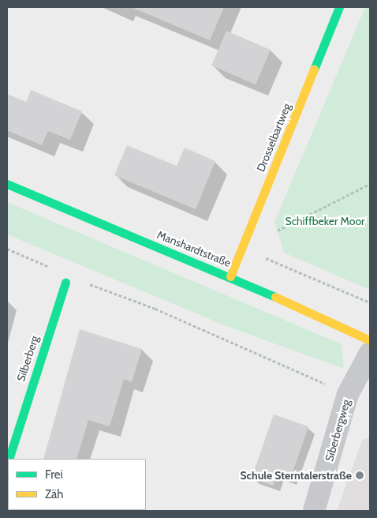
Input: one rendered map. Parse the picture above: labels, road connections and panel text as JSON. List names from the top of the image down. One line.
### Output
{"streets":{"street":["Drosselbartweg","Manshardtstraße","Silberberg","Siberbergweg"]},"crossings":[["Drosselbartweg","Manshardtstraße"]],"parks":["Schiffbeker Moor"],"places":["Schule Sterntalerstraße"],"legend":["Frei","Zäh"]}
